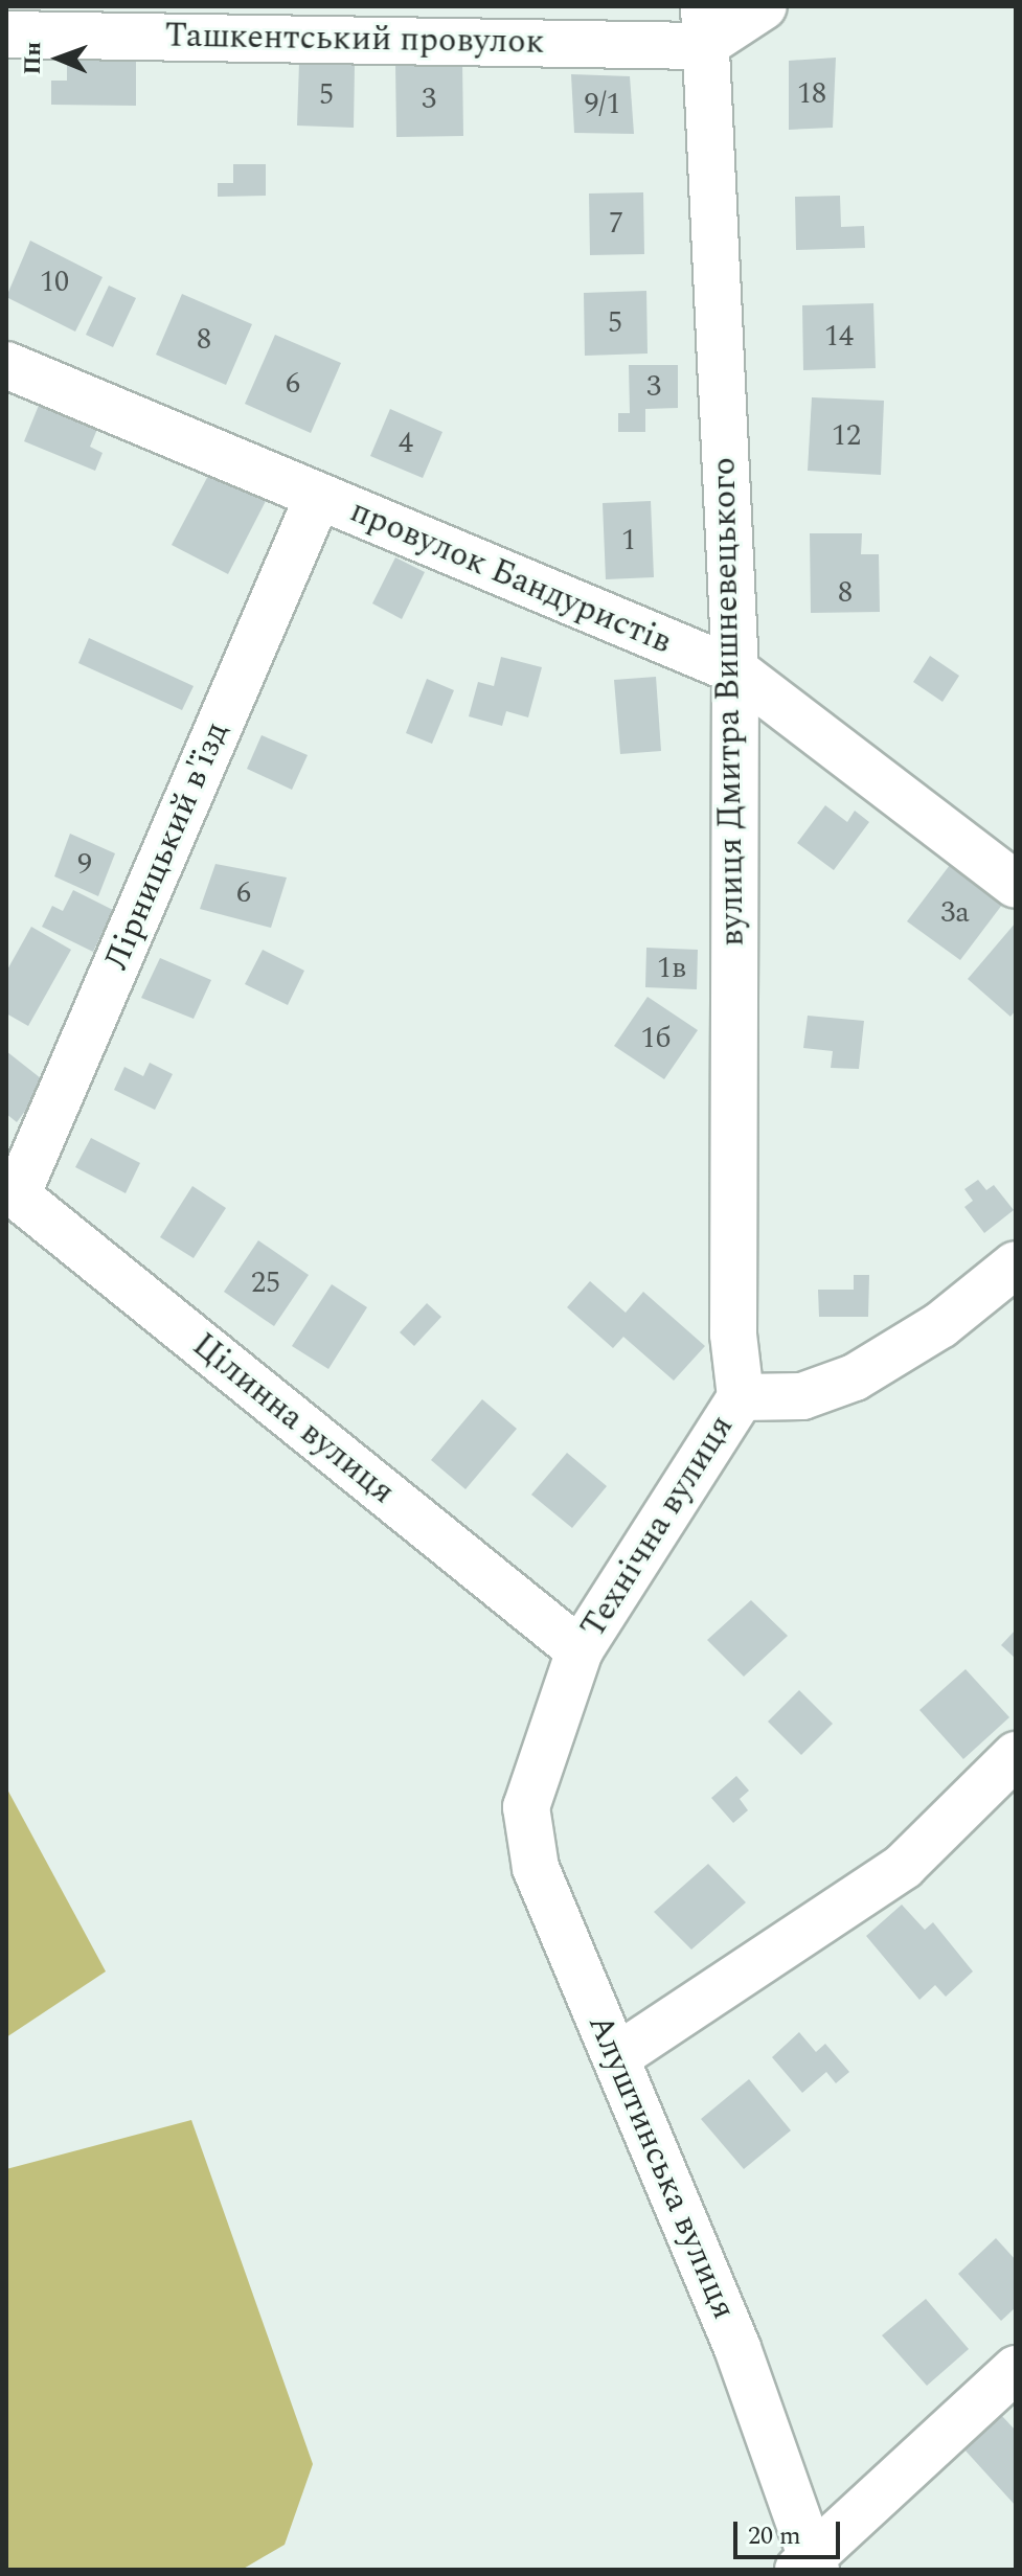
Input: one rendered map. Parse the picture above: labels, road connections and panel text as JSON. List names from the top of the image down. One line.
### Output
{"streets":{"street":["Ташкентський провулок","провулок Бандуристів","вулиця Дмитра Вишневецького","Лірницький в'їзд","Цілинна вулиця","Технічна вулиця","Алуштинська вулиця"]},"crossings":[["Ташкентський провулок","вулиця Дмитра Вишневецького"],["провулок Бандуристів","вулиця Дмитра Вишневецького"],["провулок Бандуристів","Лірницький в'їзд"],["вулиця Дмитра Вишневецького","Технічна вулиця"],["Лірницький в'їзд","Цілинна вулиця"],["Цілинна вулиця","Технічна вулиця"],["Технічна вулиця","Алуштинська вулиця"]],"house_numbers":["18","5","3","9/1","7","10","5","14","8","6","3","12","4","1","8","9","6","3а","1в","1б","25"],"scale_bar":"20 m","north":"left"}
